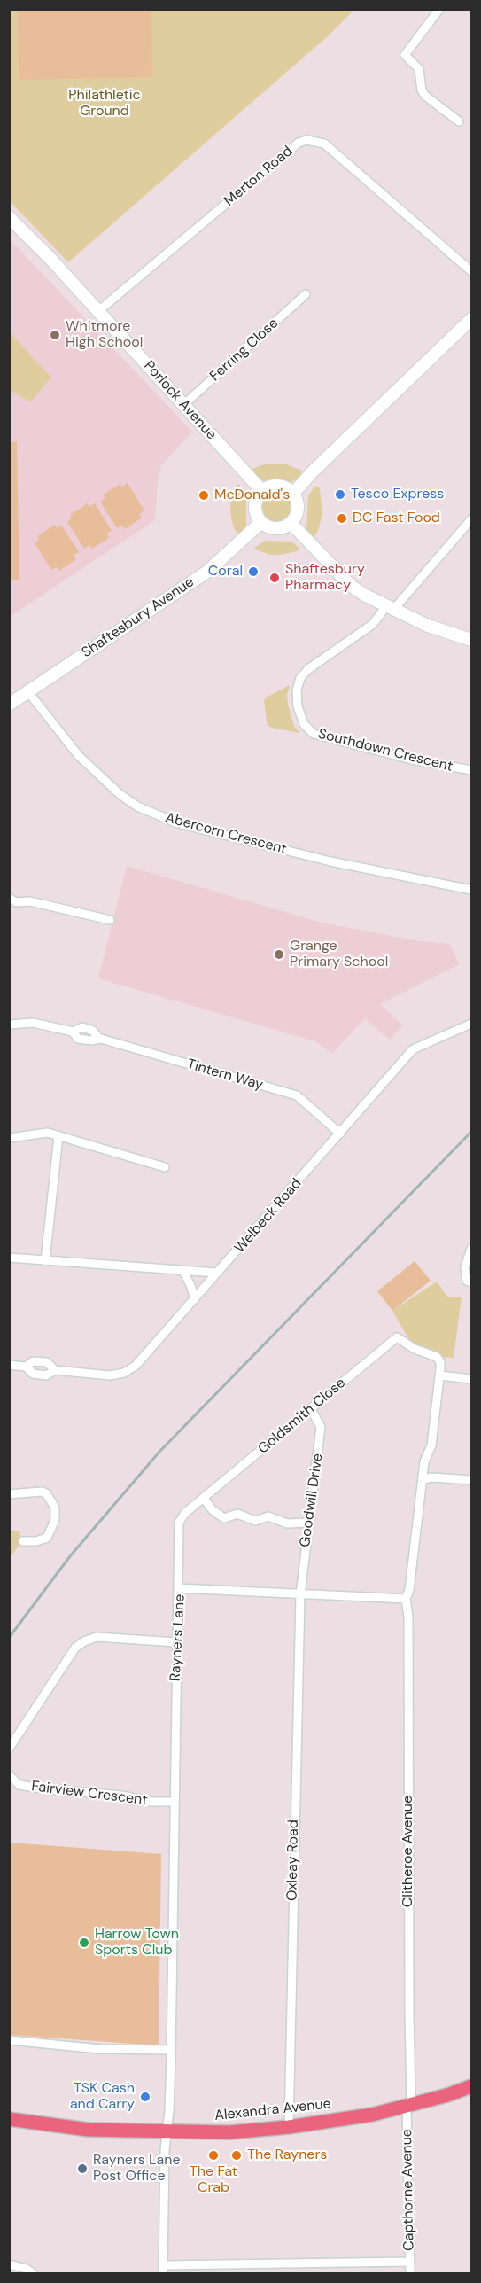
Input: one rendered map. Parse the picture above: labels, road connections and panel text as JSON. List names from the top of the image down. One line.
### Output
{"streets":{"main road":["Alexandra Avenue"],"street":["Merton Road","Ferring Close","Porlock Avenue","Shaftesbury Avenue","Southdown Crescent","Abercorn Crescent","Tintern Way","Welbeck Road","Goldsmith Close","Goodwill Drive","Rayners Lane","Fairview Crescent","Clitheroe Avenue","Oxleay Road","Capthorne Avenue"]},"crossings":[["Merton Road","Porlock Avenue"],["Ferring Close","Porlock Avenue"],["Porlock Avenue","Shaftesbury Avenue"],["Shaftesbury Avenue","Abercorn Crescent"],["Tintern Way","Welbeck Road"],["Goldsmith Close","Goodwill Drive"],["Goldsmith Close","Rayners Lane"],["Goodwill Drive","Rayners Lane"],["Goodwill Drive","Oxleay Road"],["Rayners Lane","Fairview Crescent"],["Rayners Lane","Clitheroe Avenue"],["Rayners Lane","Oxleay Road"],["Rayners Lane","Alexandra Avenue"],["Clitheroe Avenue","Alexandra Avenue"],["Clitheroe Avenue","Capthorne Avenue"],["Oxleay Road","Alexandra Avenue"],["Alexandra Avenue","Capthorne Avenue"]],"parks":["Philathletic Ground"],"places":["Whitmore High School","Tesco Express","McDonald's","DC Fast Food","Coral","Shaftesbury Pharmacy","Grange Primary School","Harrow Town Sports Club","TSK Cash and Carry","The Fat Crab","The Rayners","Rayners Lane Post Office"]}
